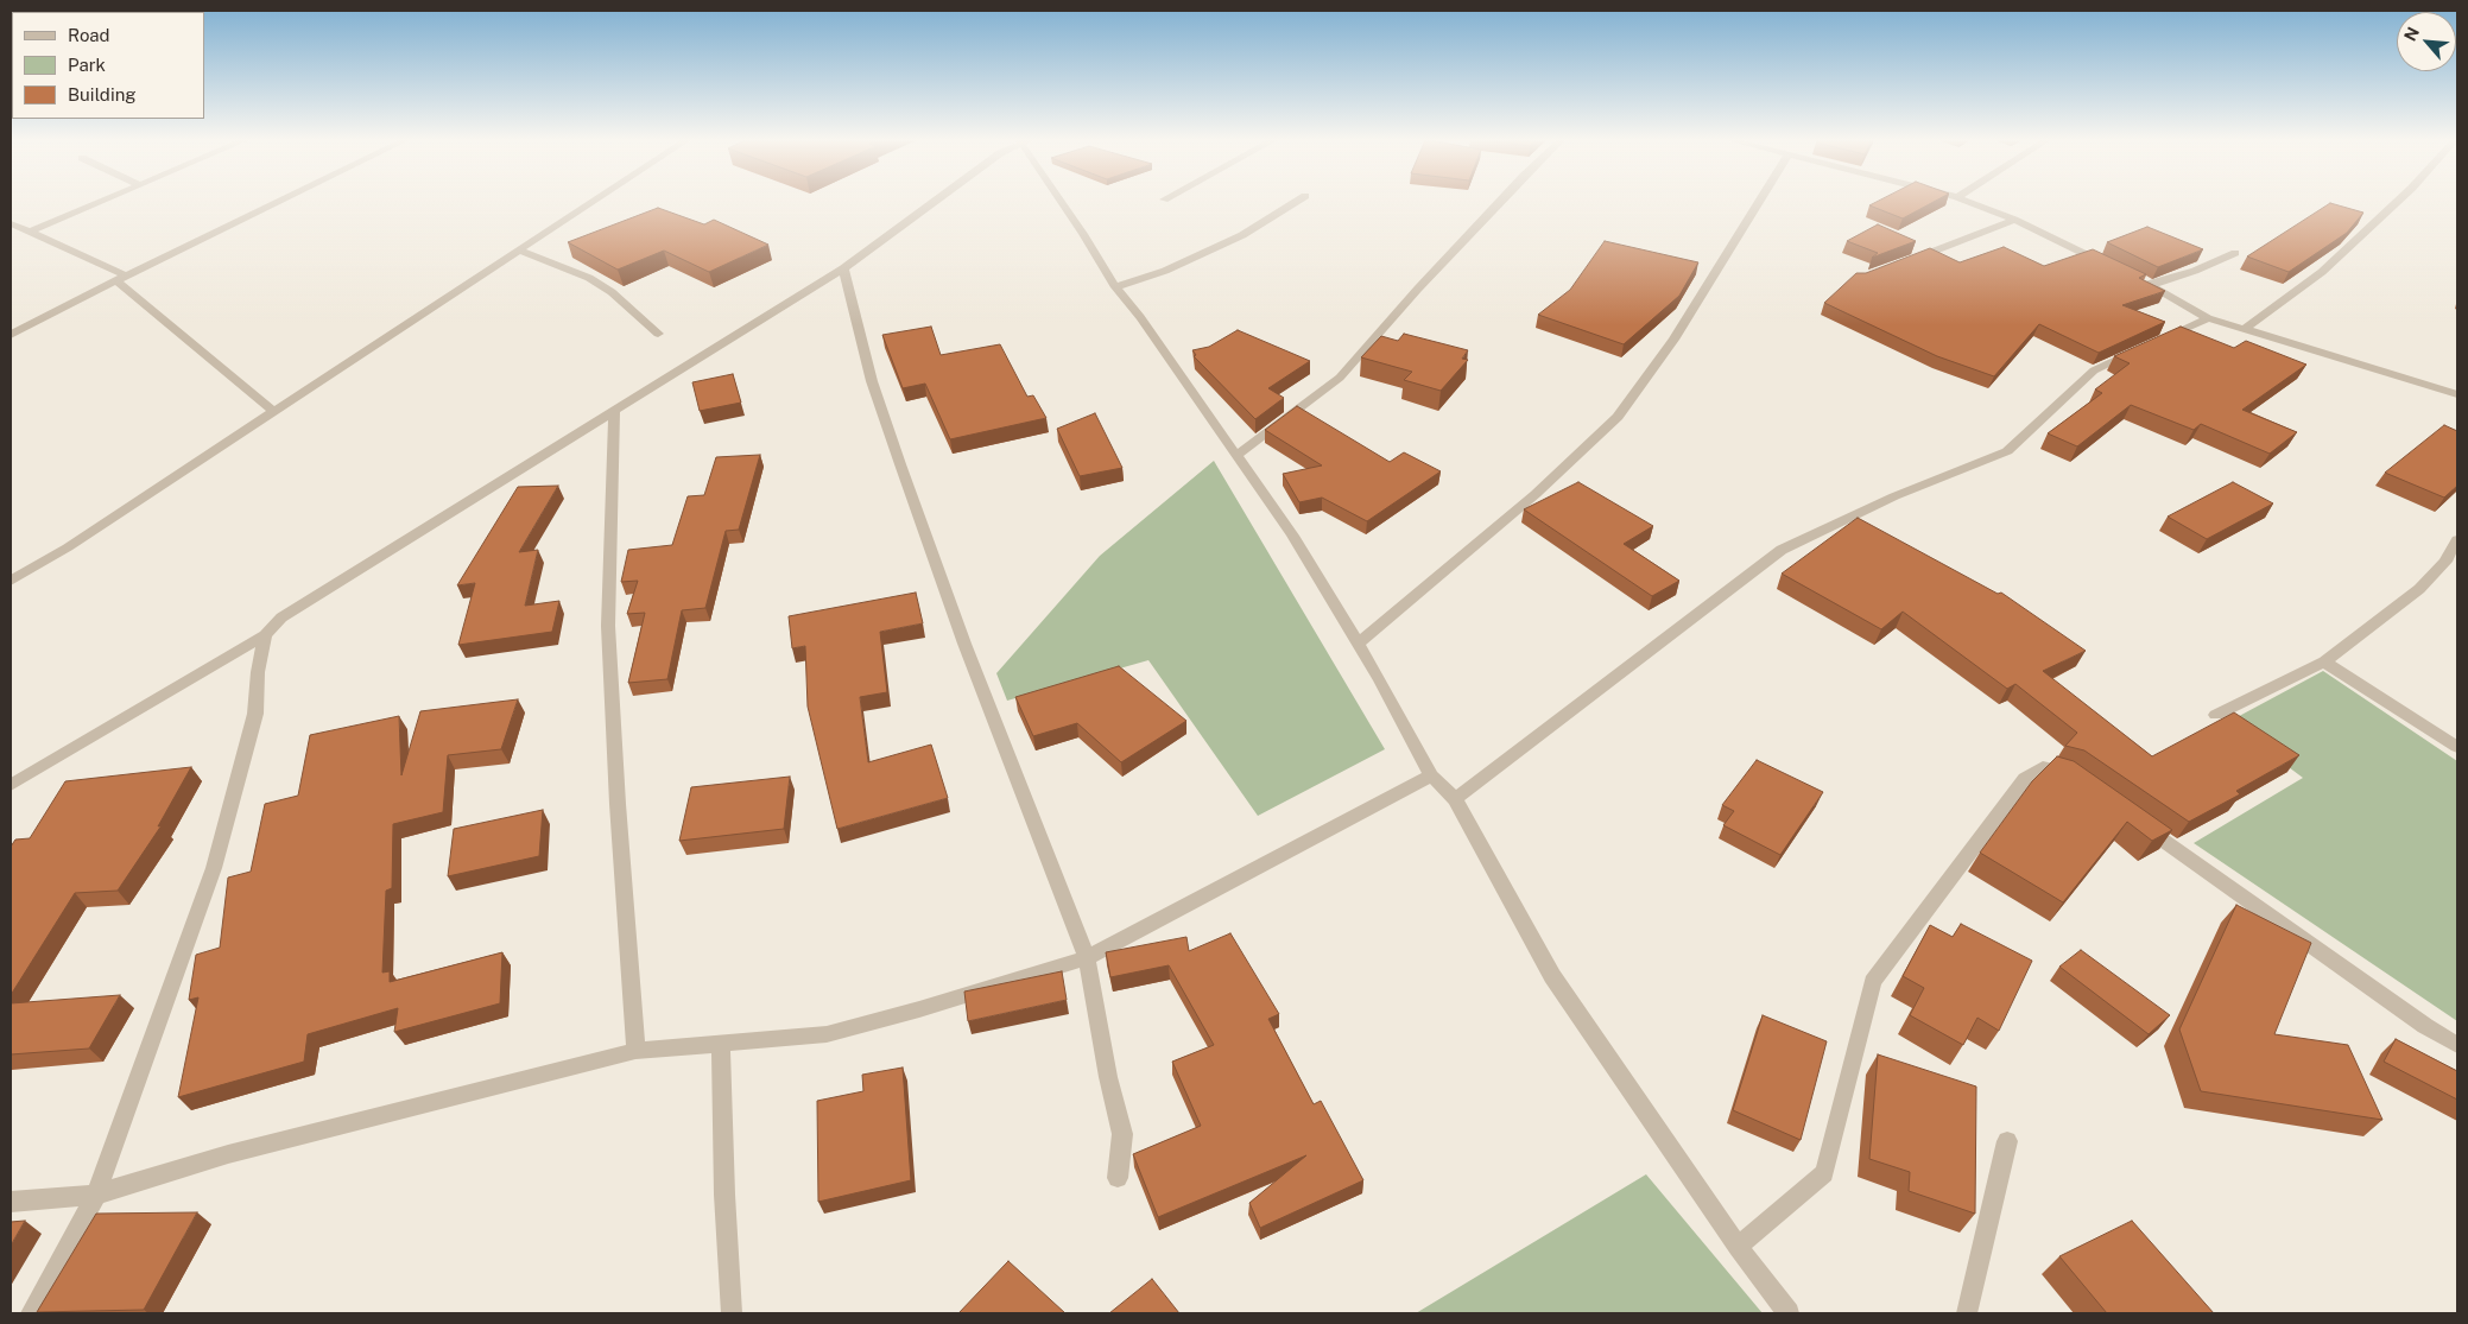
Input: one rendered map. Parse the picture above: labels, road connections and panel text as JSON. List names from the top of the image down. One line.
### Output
{"legend":["Road","Park","Building"],"north":"top left"}
